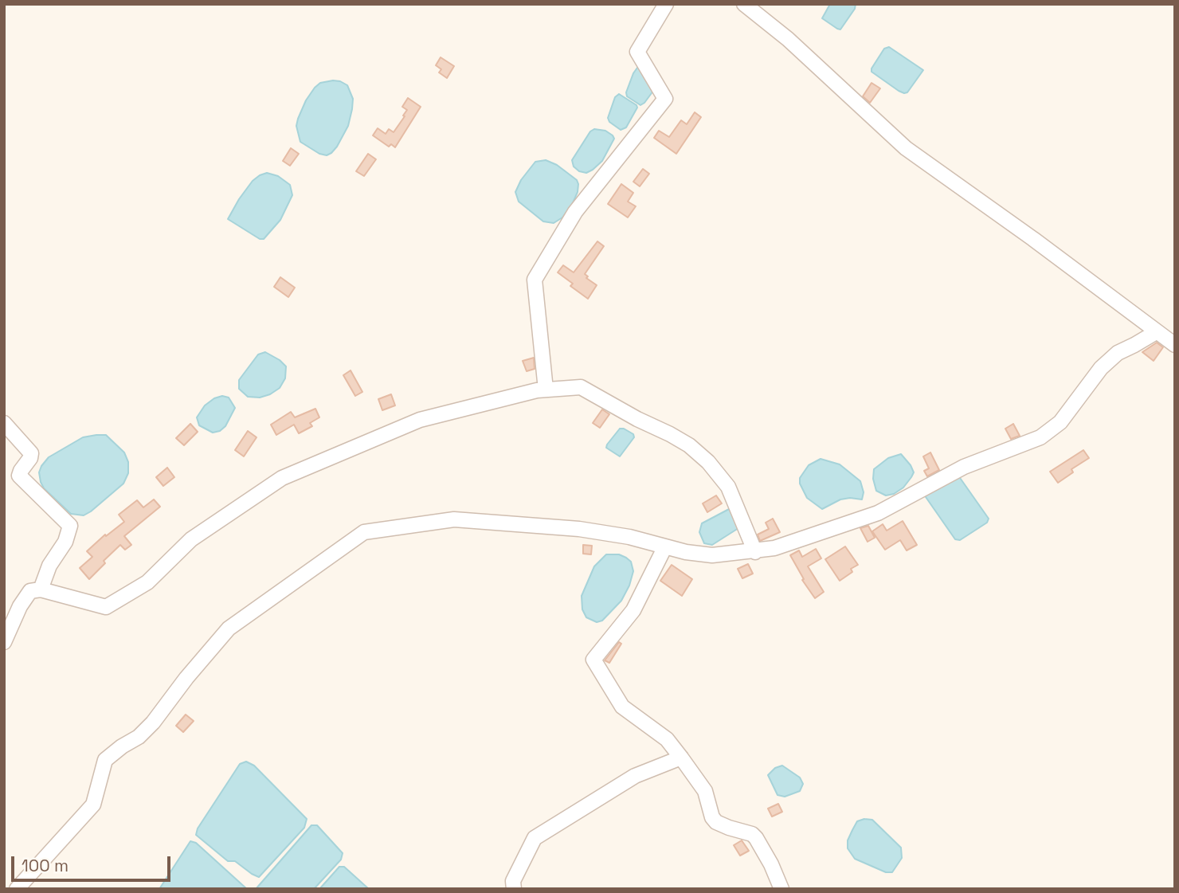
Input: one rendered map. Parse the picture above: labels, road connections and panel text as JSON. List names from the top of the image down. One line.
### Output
{"scale_bar":"100 m"}
